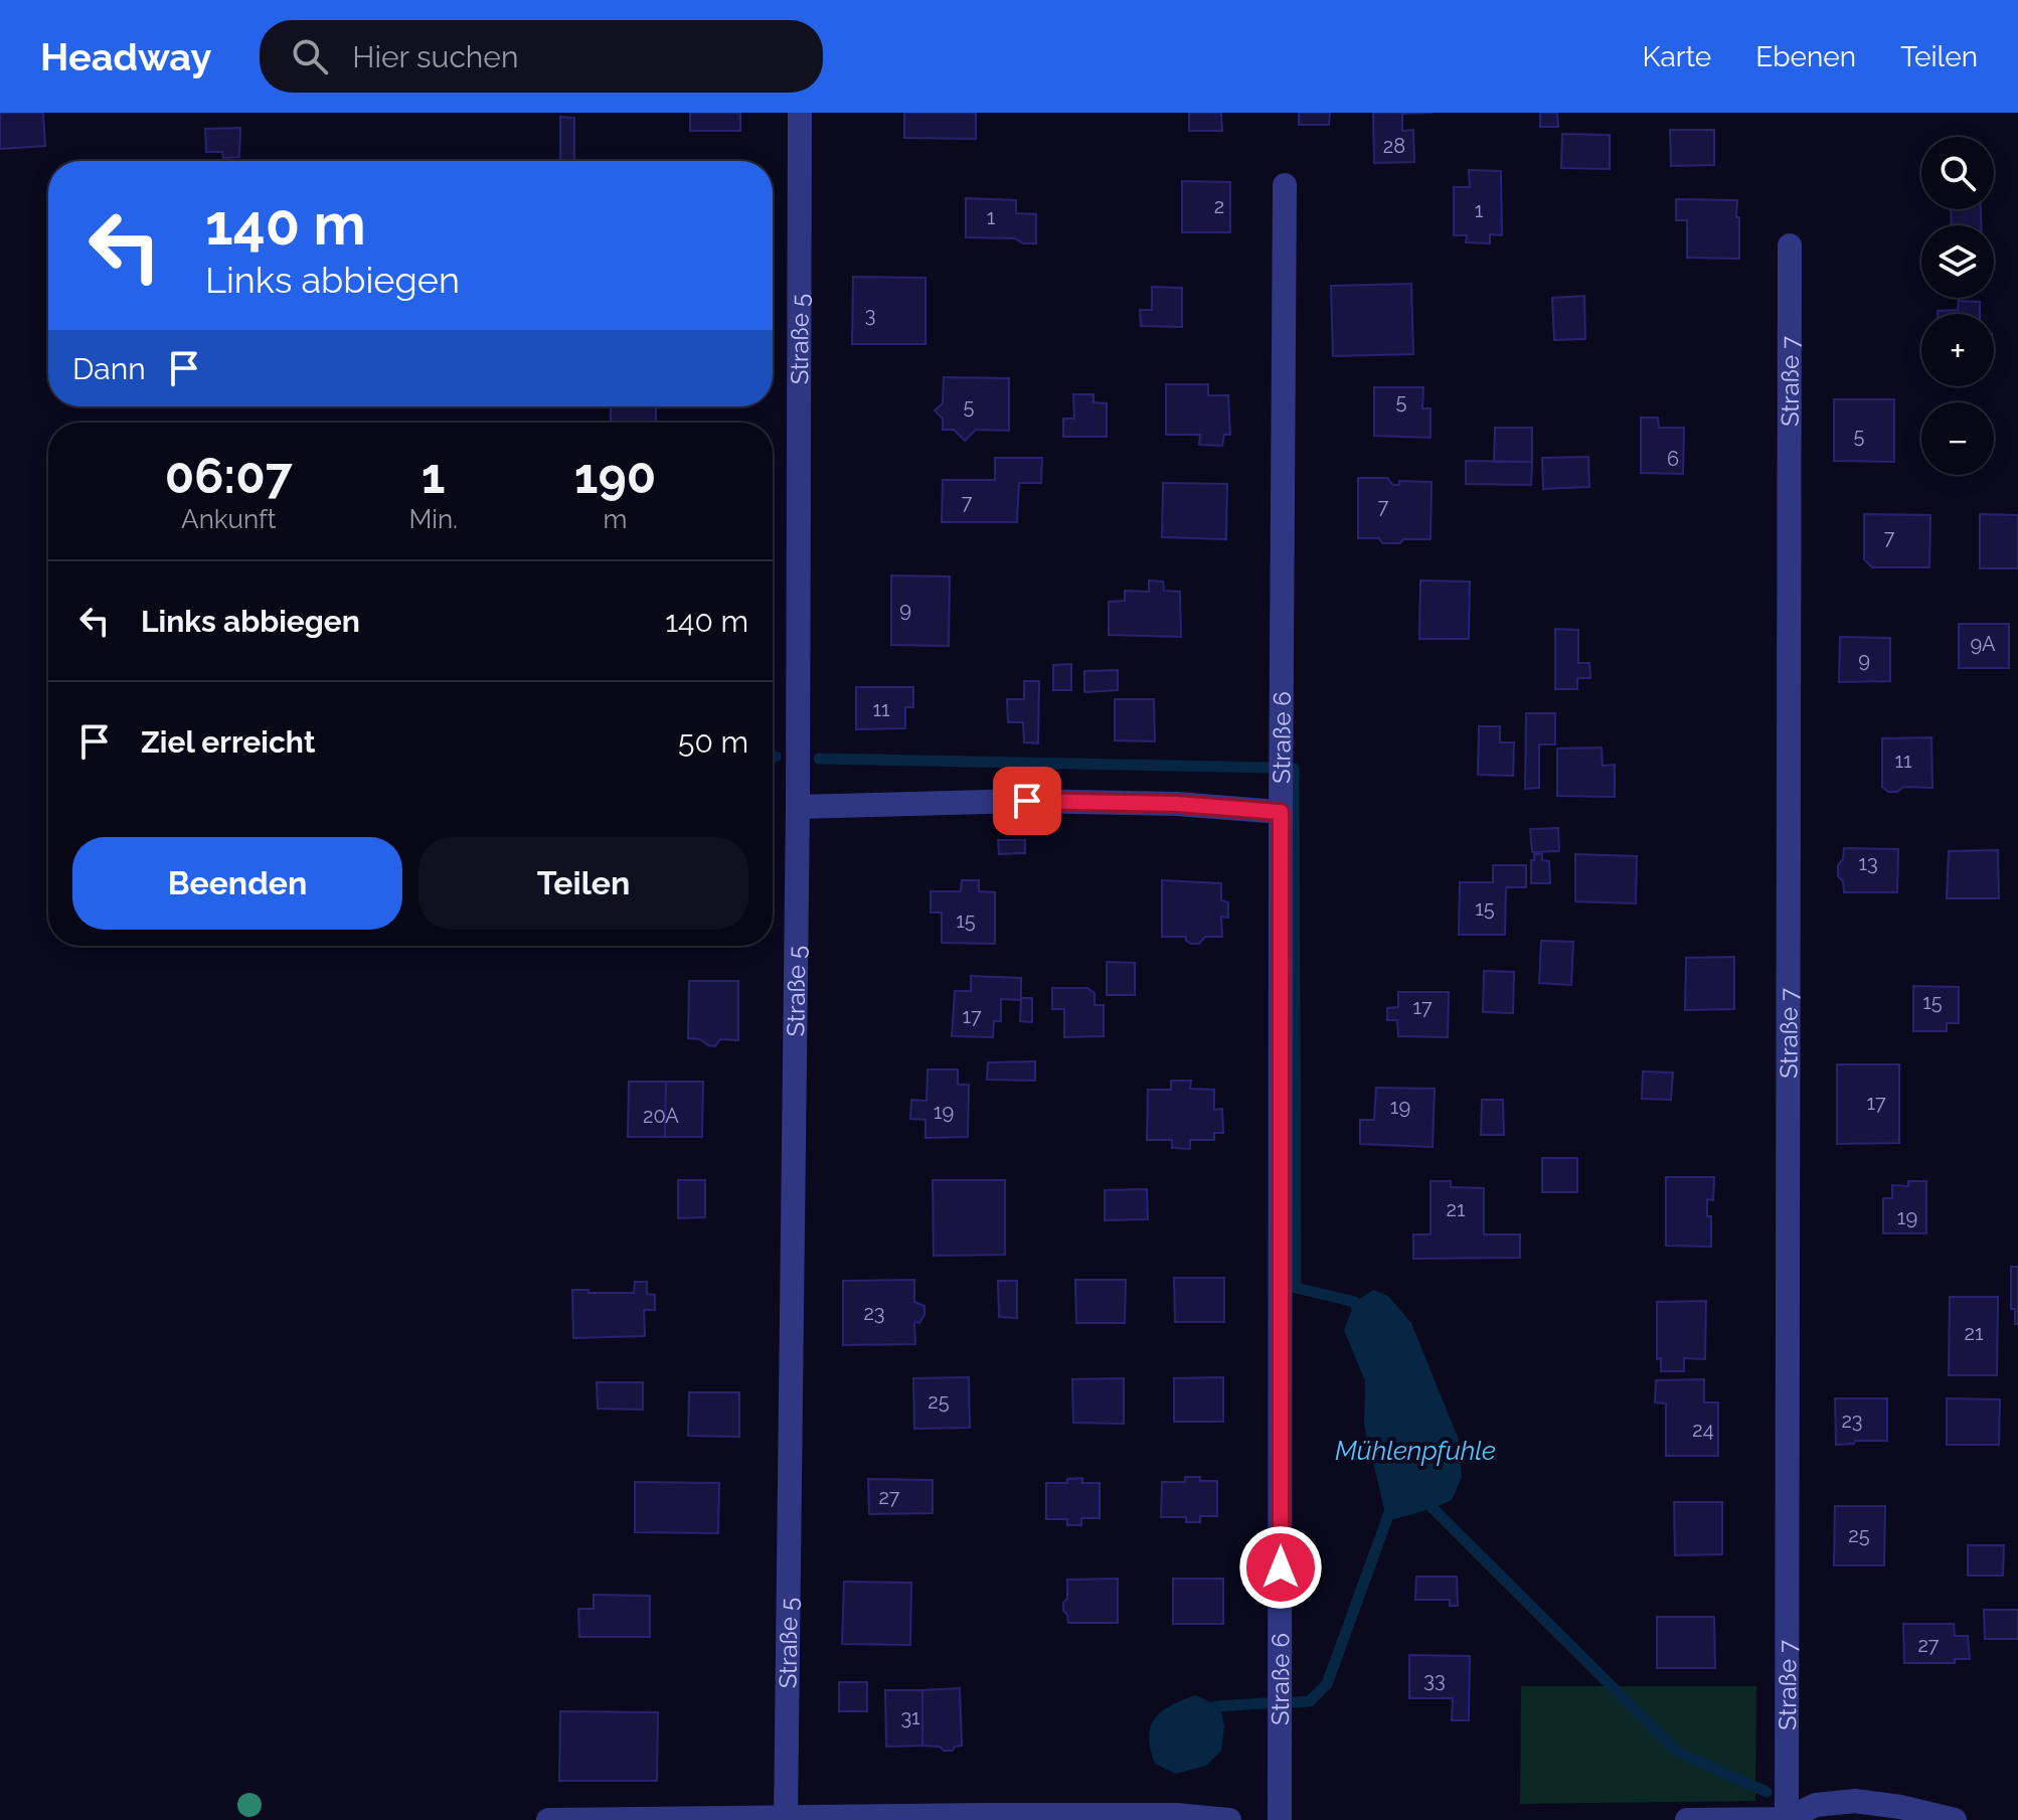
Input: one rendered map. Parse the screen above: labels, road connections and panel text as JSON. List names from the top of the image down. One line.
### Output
{"streets":{"street":["Straße 5","Straße 7","Straße 6"]},"water":["Mühlenpfuhle"],"house_numbers":["28","2","1","1","3","5","5","5","6","7","7","7","9","9A","9","11","11","13","15","15","15","17","17","17","19","19","20A","21","19","23","21","25","23","24","27","25","27","33","31"],"page":{"header":"Headway","search":"Hier suchen","nav":["Karte","Ebenen","Teilen"],"map_buttons":["+","−"],"turn":["140 m","Links abbiegen"],"then":"Dann","eta":["06:07","Ankunft","1","Min.","190","m"],"list":[{"name":"Links abbiegen","value":"140 m"},{"name":"Ziel erreicht","value":"50 m"}],"buttons":["Beenden","Teilen"]}}
